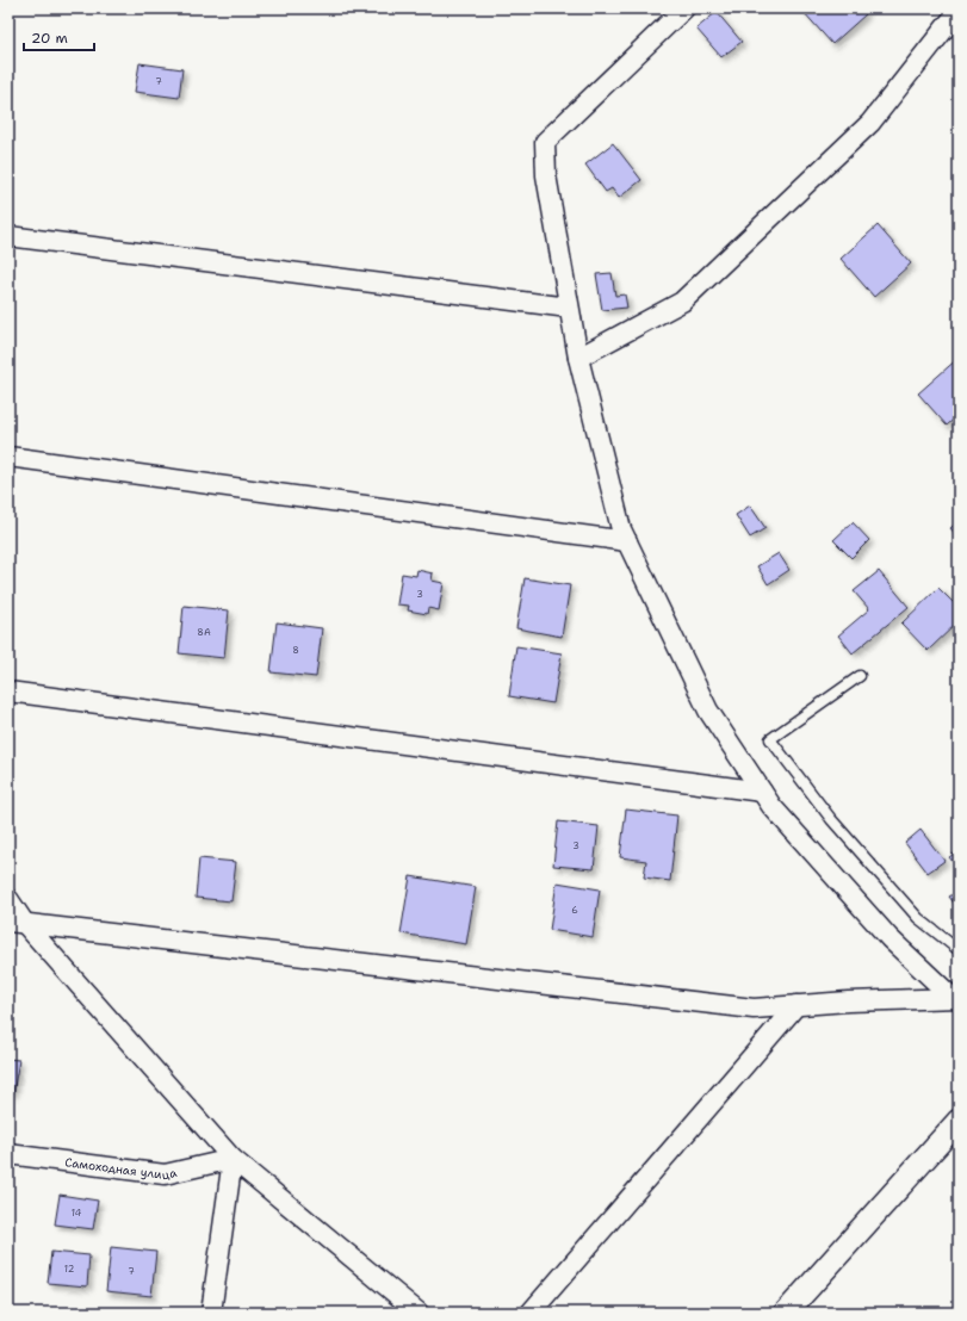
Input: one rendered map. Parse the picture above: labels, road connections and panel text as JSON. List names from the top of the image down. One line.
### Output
{"streets":{"street":["Самоходная улица"]},"house_numbers":["7","3","8А","8","3","6","14","12","7"],"scale_bar":"20 m"}
